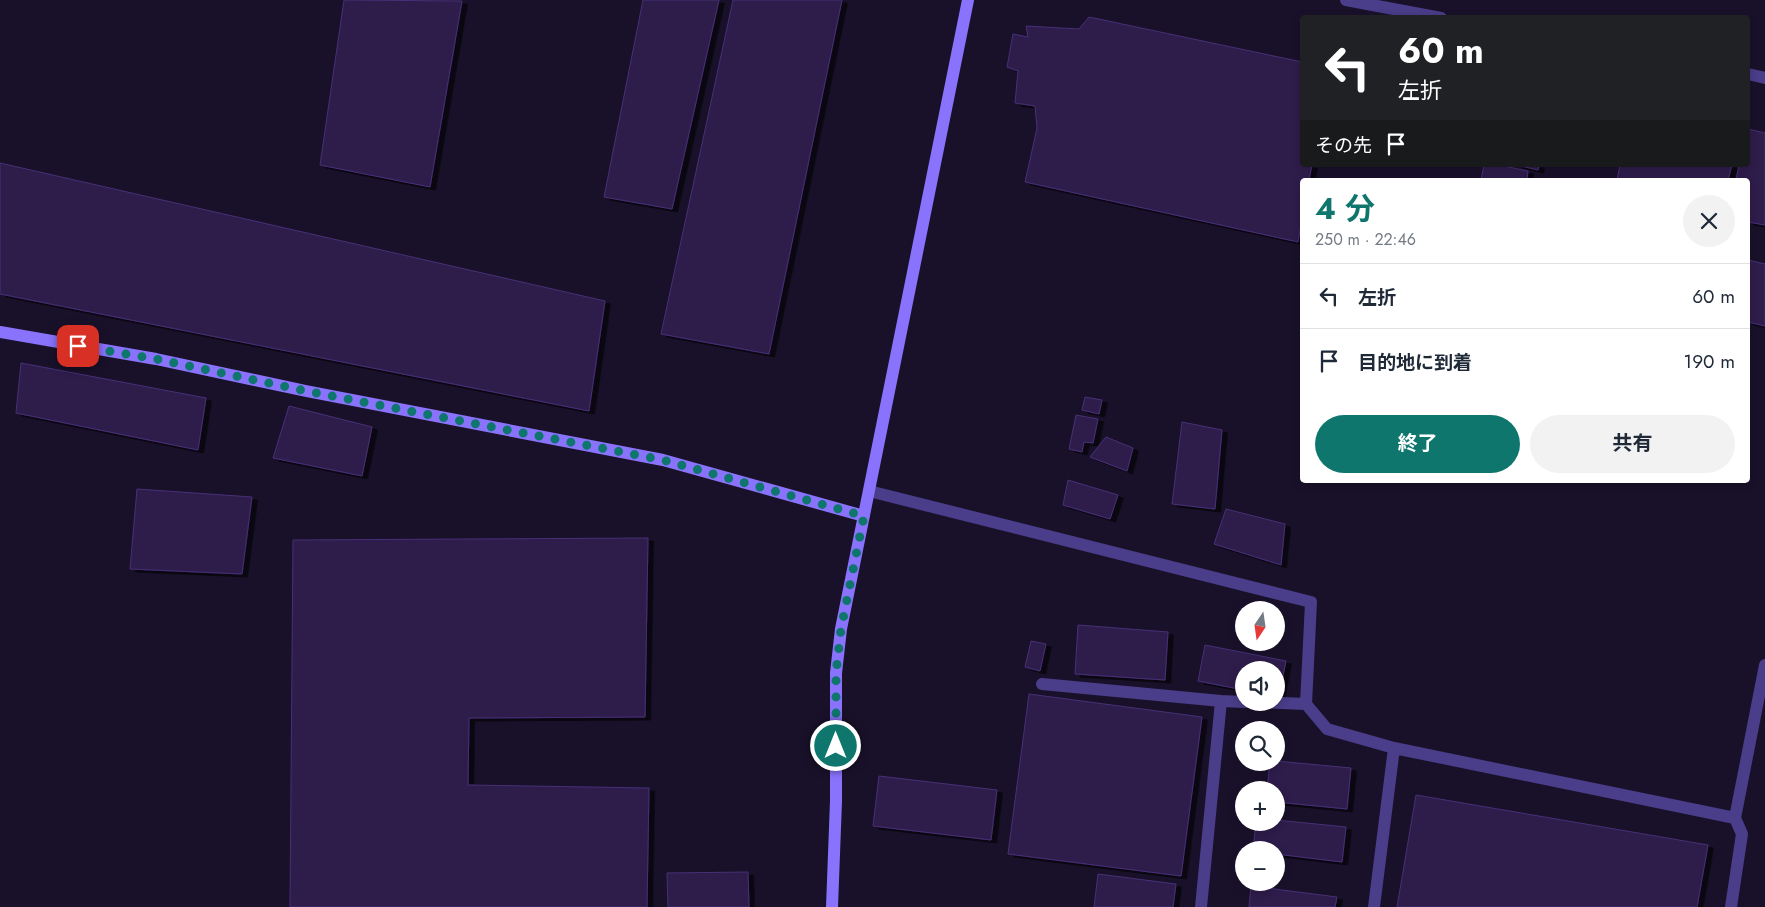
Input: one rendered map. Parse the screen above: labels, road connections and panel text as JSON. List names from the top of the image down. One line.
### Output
{"north":"bottom","page":{"turn":["60 m","左折"],"then":"その先","heading":["4 分","250 m · 22:46"],"list":[{"name":"左折","value":"60 m"},{"name":"目的地に到着","value":"190 m"}],"buttons":["終了","共有"],"map_buttons":["+","−"]}}
